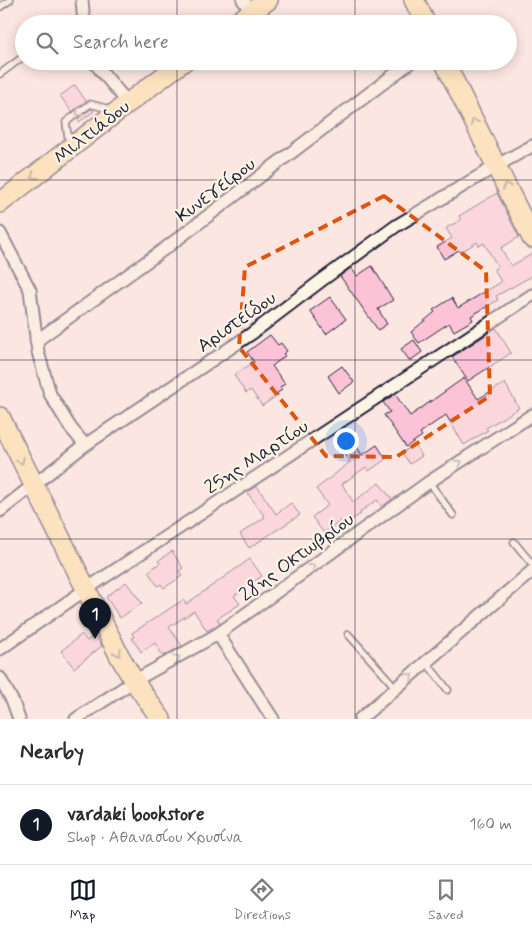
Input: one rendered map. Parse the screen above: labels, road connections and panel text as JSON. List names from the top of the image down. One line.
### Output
{"streets":{"main road":["Μιλτιάδου"],"street":["Κυνεγείρου","Αριστείδου","25ης Μαρτίου","28ης Οκτωβρίου"]},"one_way":["Μιλτιάδου","28ης Οκτωβρίου"],"page":{"search":"Search here","pins":"1","heading":"Nearby","list":[{"mark":"1","name":"vardaki bookstore","note":"Shop · Αθανασίου Χρυσίνα","value":"160 m"}],"nav":["Map","Directions","Saved"]}}
